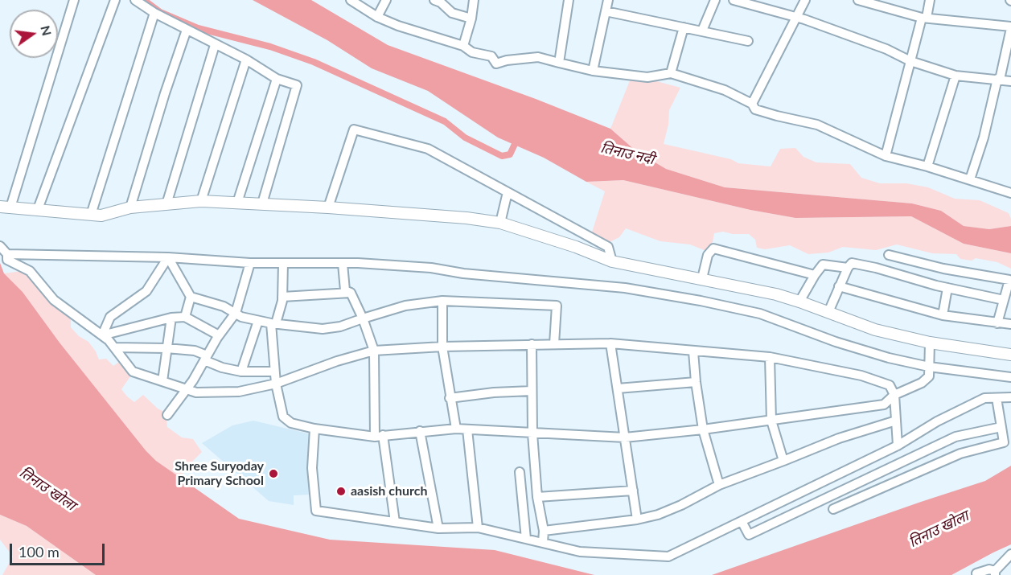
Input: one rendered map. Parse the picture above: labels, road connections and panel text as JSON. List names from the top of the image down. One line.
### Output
{"water":["तिनाउ नदी","तिनाउ खोला"],"places":["Shree Suryoday Primary School","aasish church"],"scale_bar":"100 m","north":"right"}
